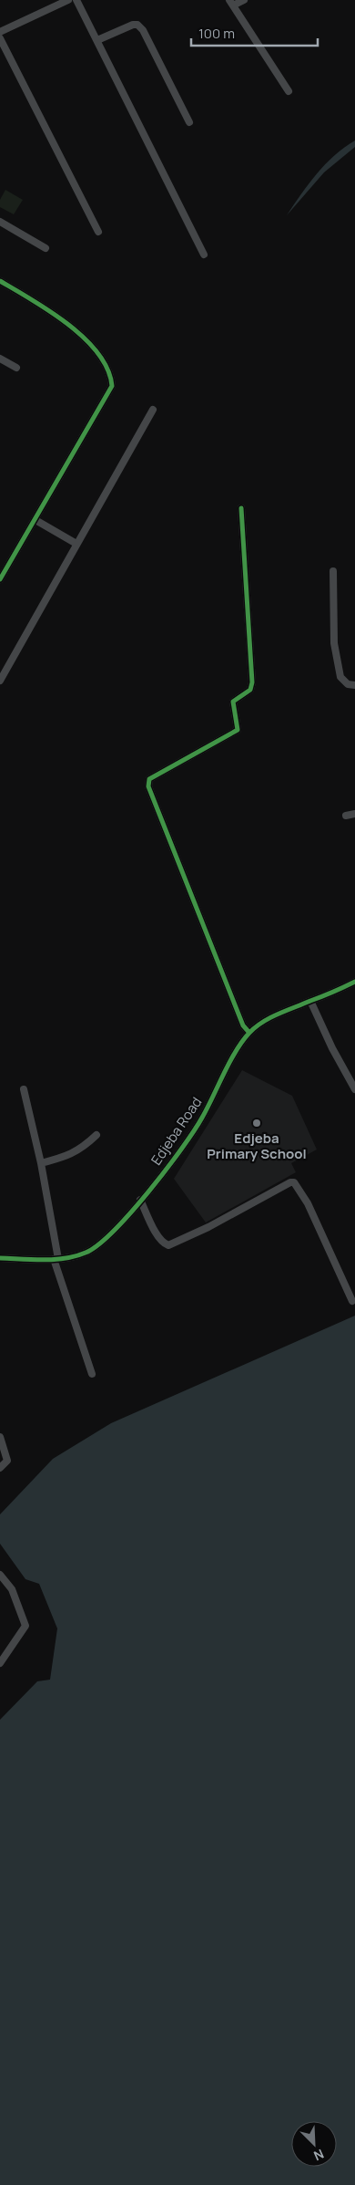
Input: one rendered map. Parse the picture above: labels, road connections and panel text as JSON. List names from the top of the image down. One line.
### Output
{"streets":{"street":["Edjeba Road"]},"places":["Edjeba Primary School"],"scale_bar":"100 m","north":"bottom right"}
